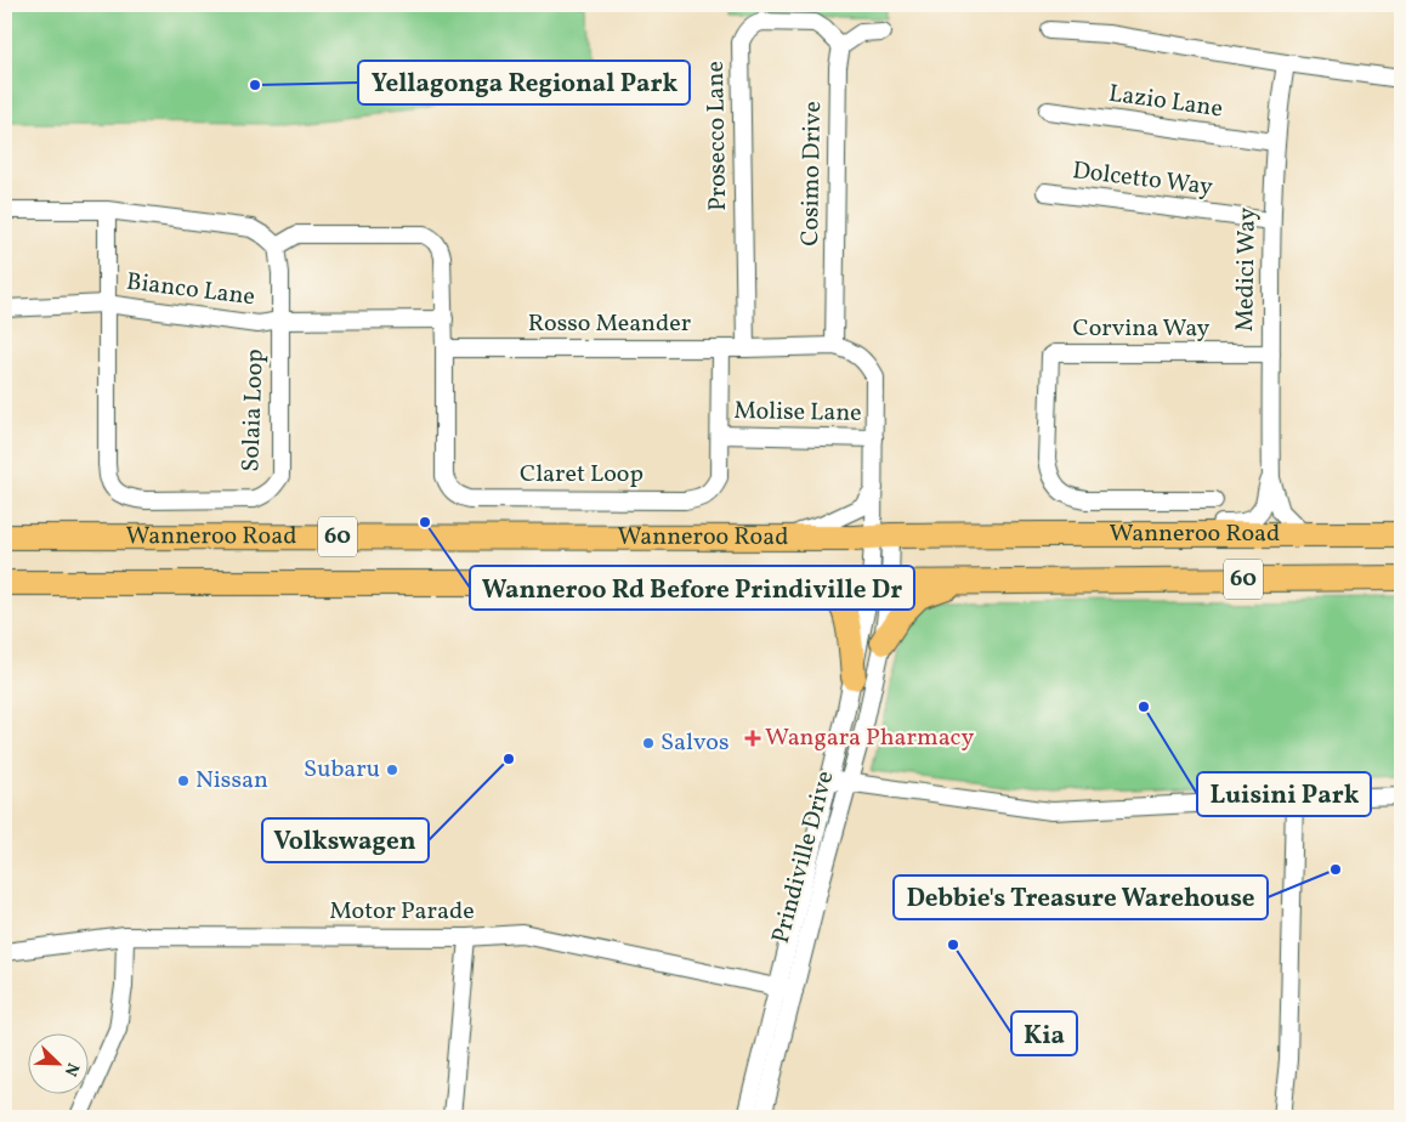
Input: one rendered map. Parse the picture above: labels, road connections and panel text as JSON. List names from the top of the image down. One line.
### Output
{"streets":{"highway":["Wanneroo Road","60"],"street":["Lazio Lane","Prosecco Lane","Cosimo Drive","Dolcetto Way","Medici Way","Bianco Lane","Rosso Meander","Corvina Way","Solaia Loop","Molise Lane","Claret Loop","Prindiville Drive","Motor Parade"]},"crossings":[["Lazio Lane","Medici Way"],["Prosecco Lane","Cosimo Drive"],["Prosecco Lane","Rosso Meander"],["Cosimo Drive","Rosso Meander"],["Dolcetto Way","Medici Way"],["Medici Way","Corvina Way"],["Medici Way","Wanneroo Road"],["Bianco Lane","Solaia Loop"],["Rosso Meander","Molise Lane"],["Rosso Meander","Claret Loop"],["Rosso Meander","Wanneroo Road"],["Rosso Meander","Prindiville Drive"],["Molise Lane","Claret Loop"],["Wanneroo Road","Prindiville Drive"],["Prindiville Drive","Motor Parade"]],"places":{"other":["Yellagonga Regional Park","Wanneroo Rd Before Prindiville Dr","Luisini Park","Salvos","Volkswagen","Subaru","Nissan","Debbie's Treasure Warehouse","Kia"],"health":["Wangara Pharmacy"]},"north":"bottom right"}
